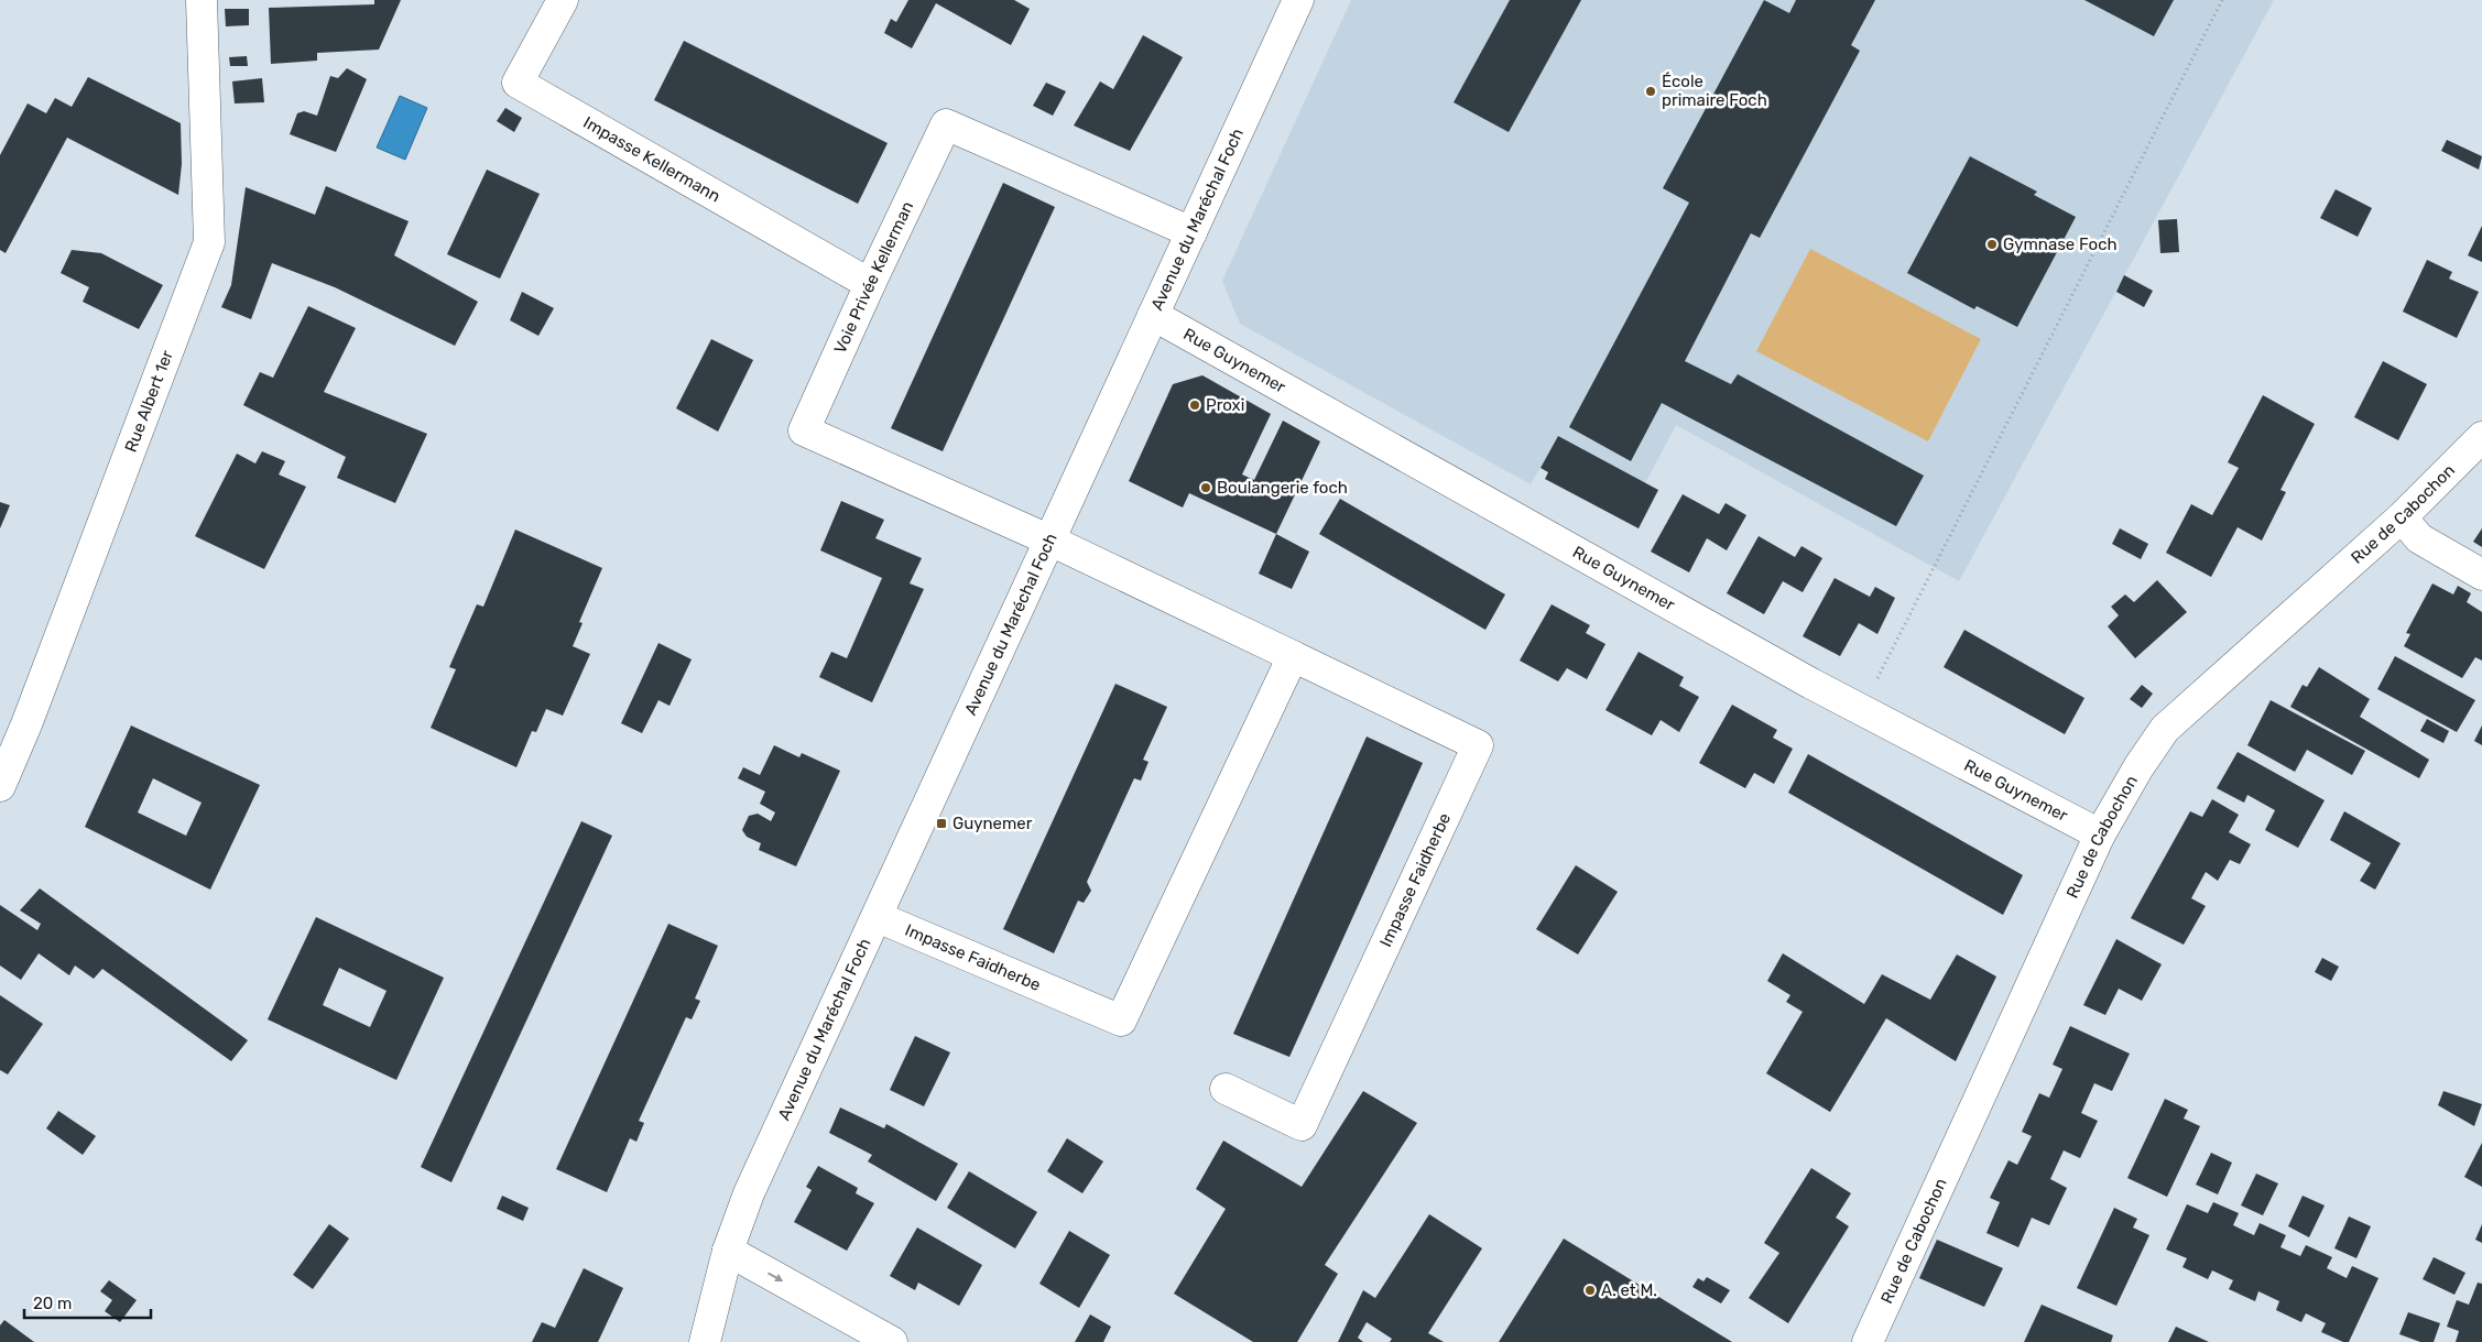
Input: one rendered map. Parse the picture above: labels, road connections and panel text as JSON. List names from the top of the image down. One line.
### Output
{"streets":{"street":["Impasse Kellermann","Avenue du Maréchal Foch","Voie Privée Kellerman","Rue Guynemer","Rue Albert 1er","Rue de Cabochon","Impasse Faidherbe"]},"crossings":[["Impasse Kellermann","Voie Privée Kellerman"],["Avenue du Maréchal Foch","Voie Privée Kellerman"],["Avenue du Maréchal Foch","Rue Guynemer"],["Avenue du Maréchal Foch","Impasse Faidherbe"],["Voie Privée Kellerman","Impasse Faidherbe"],["Rue Guynemer","Rue de Cabochon"]],"places":{"other":["École primaire Foch","Gymnase Foch","Proxi","Boulangerie foch","A. et M."],"transit":["Guynemer"]},"scale_bar":"20 m"}
